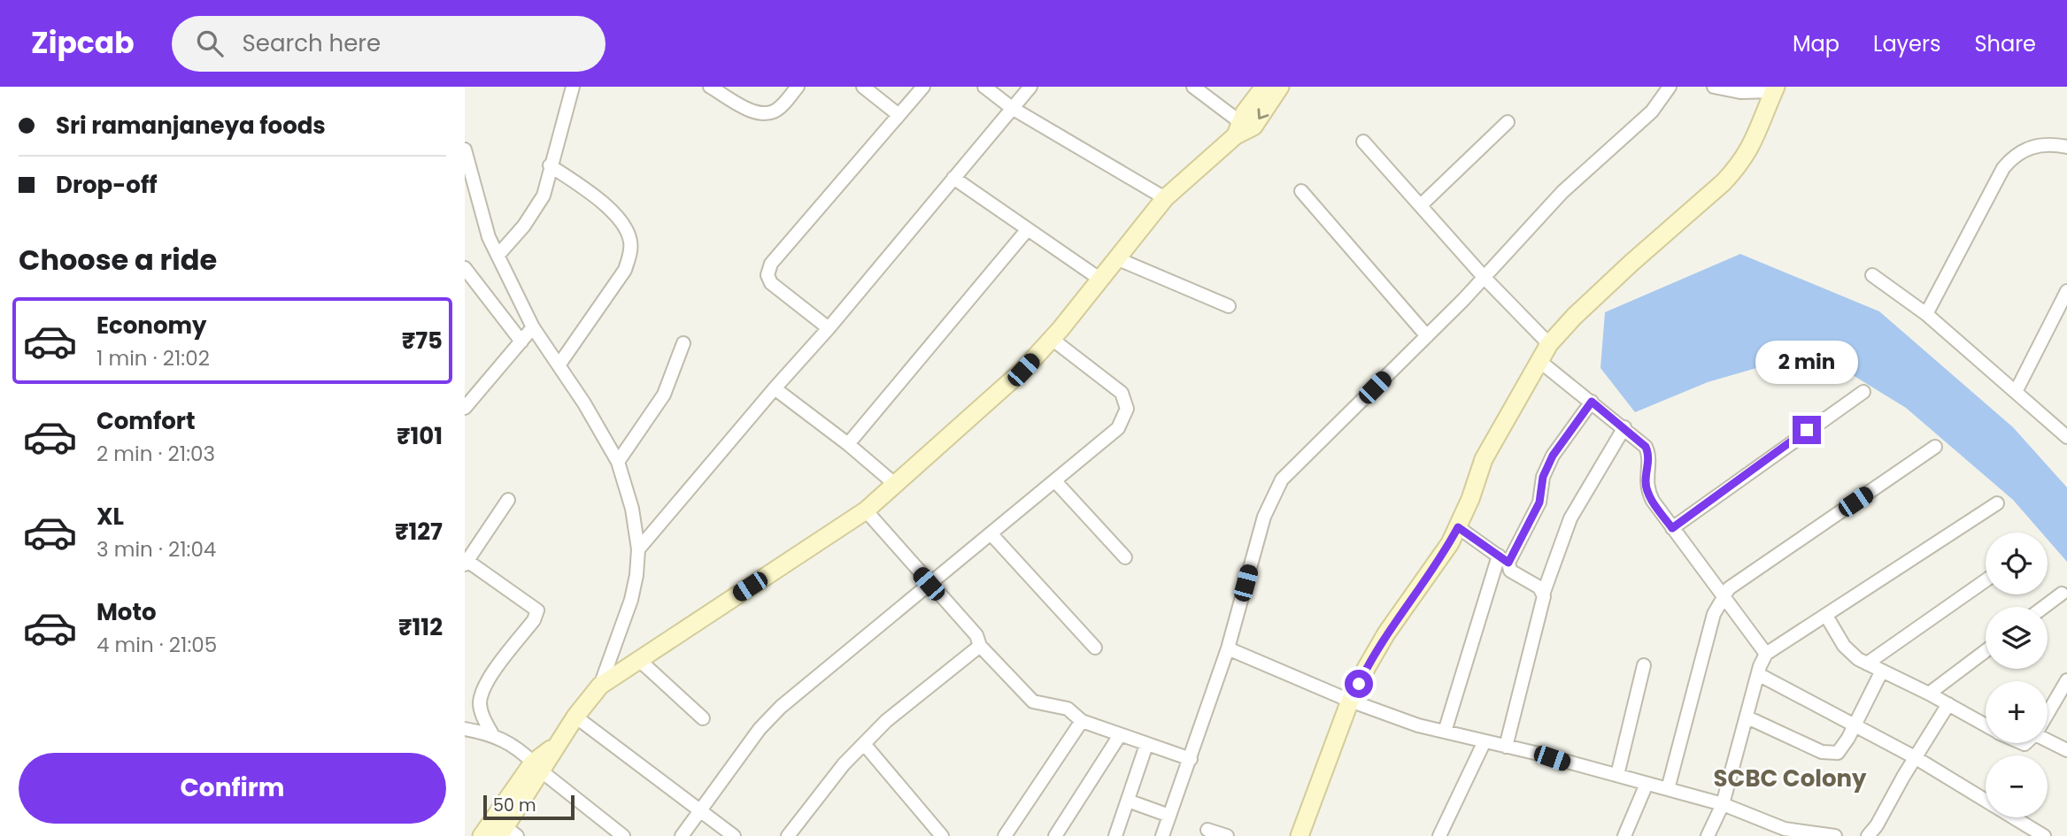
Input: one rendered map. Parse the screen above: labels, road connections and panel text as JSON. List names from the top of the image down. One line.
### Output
{"districts":["SCBC Colony"],"scale_bar":"50 m","page":{"header":"Zipcab","search":"Search here","nav":["Map","Layers","Share"],"banner":["Sri ramanjaneya foods","Drop-off"],"heading":"Choose a ride","list":[{"name":"Economy","note":"1 min · 21:02","value":"₹75"},{"name":"Comfort","note":"2 min · 21:03","value":"₹101"},{"name":"XL","note":"3 min · 21:04","value":"₹127"},{"name":"Moto","note":"4 min · 21:05","value":"₹112"}],"bubble":"2 min","map_buttons":["+","−"],"buttons":"Confirm","scale":"50 m"}}
